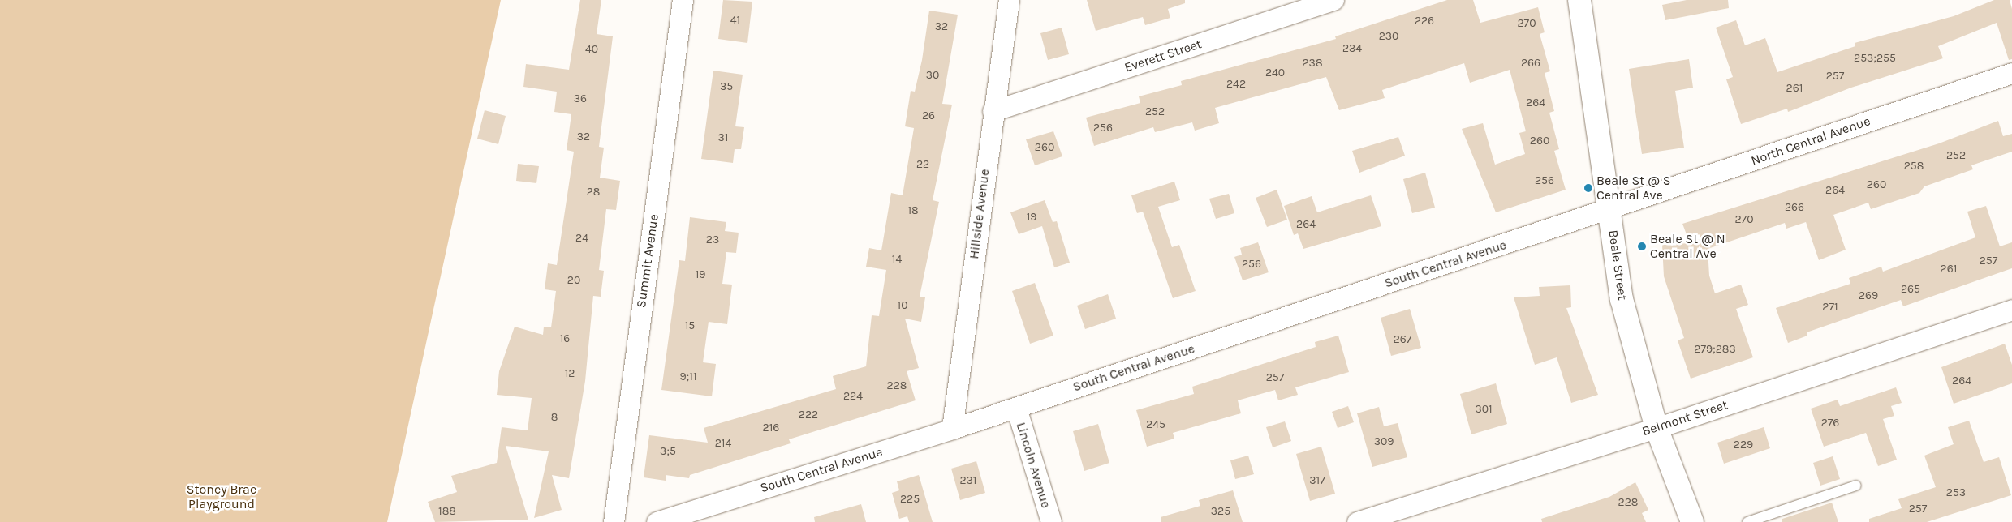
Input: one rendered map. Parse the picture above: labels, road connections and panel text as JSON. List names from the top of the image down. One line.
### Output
{"streets":{"main road":["Beale Street"],"street":["Everett Street","North Central Avenue","Hillside Avenue","Summit Avenue","South Central Avenue","Belmont Street","Lincoln Avenue"]},"crossings":[["Everett Street","Hillside Avenue"],["North Central Avenue","South Central Avenue"],["North Central Avenue","Beale Street"],["Hillside Avenue","South Central Avenue"],["South Central Avenue","Beale Street"],["South Central Avenue","Lincoln Avenue"],["Beale Street","Belmont Street"]],"parks":["Stoney Brae Playground"],"places":["Beale St @ S Central Ave","Beale St @ N Central Ave"],"house_numbers":["41","226","270","32","230","234","40","253;255","238","266","240","30","257","242","35","261","36","264","252","26","256","32","31","260","260","252","22","258","256","260","264","28","266","18","19","270","264","24","23","14","257","256","261","19","20","265","269","10","271","15","16","267","279;283","12","9;11","257","264","228","224","301","222","8","276","245","216","309","214","229","3;5","231","317","253","225","228","257","188","325"]}
